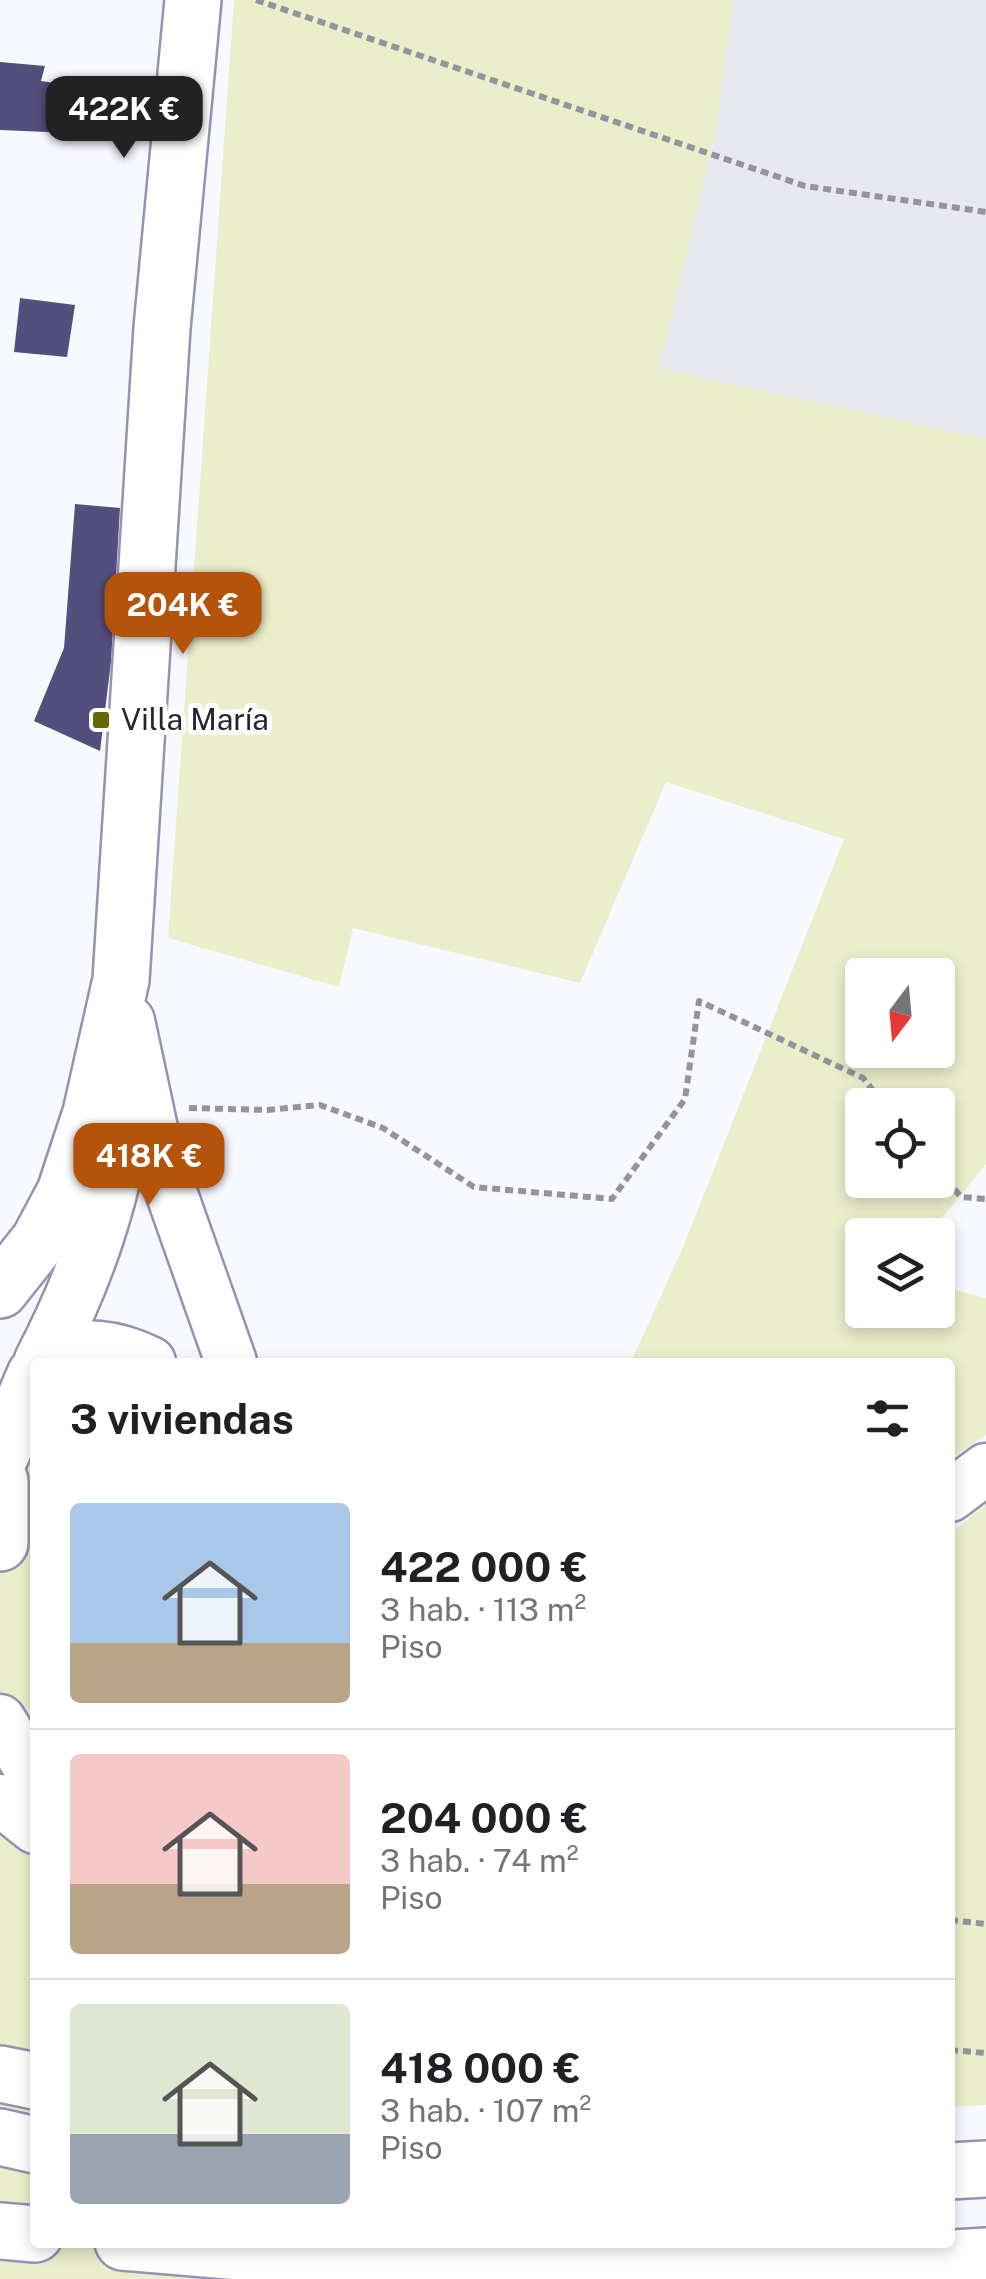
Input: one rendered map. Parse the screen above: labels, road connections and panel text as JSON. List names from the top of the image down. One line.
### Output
{"places":{"transit":["Villa María"]},"north":"bottom","page":{"price":["422K €","204K €","418K €"],"heading":"3 viviendas","list":[{"name":"422 000 €","note":"3 hab. · 113 m² · Piso"},{"name":"204 000 €","note":"3 hab. · 74 m² · Piso"},{"name":"418 000 €","note":"3 hab. · 107 m² · Piso"}]}}
